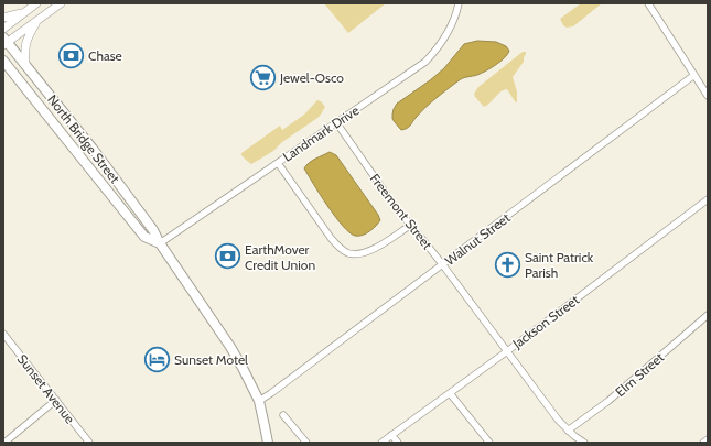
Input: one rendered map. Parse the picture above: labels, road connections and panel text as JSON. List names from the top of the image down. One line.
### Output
{"streets":{"highway":["North Bridge Street"],"street":["Landmark Drive","Freemont Street","Walnut Street","Jackson Street","Elm Street","Sunset Avenue"]},"crossings":[["Landmark Drive","North Bridge Street"],["Landmark Drive","Freemont Street"],["North Bridge Street","Walnut Street"],["Freemont Street","Walnut Street"],["Freemont Street","Jackson Street"],["Freemont Street","Elm Street"]],"places":{"bank":["Chase","EarthMover Credit Union"],"supermarket":["Jewel-Osco"],"church":["Saint Patrick Parish"],"hotel":["Sunset Motel"]}}
